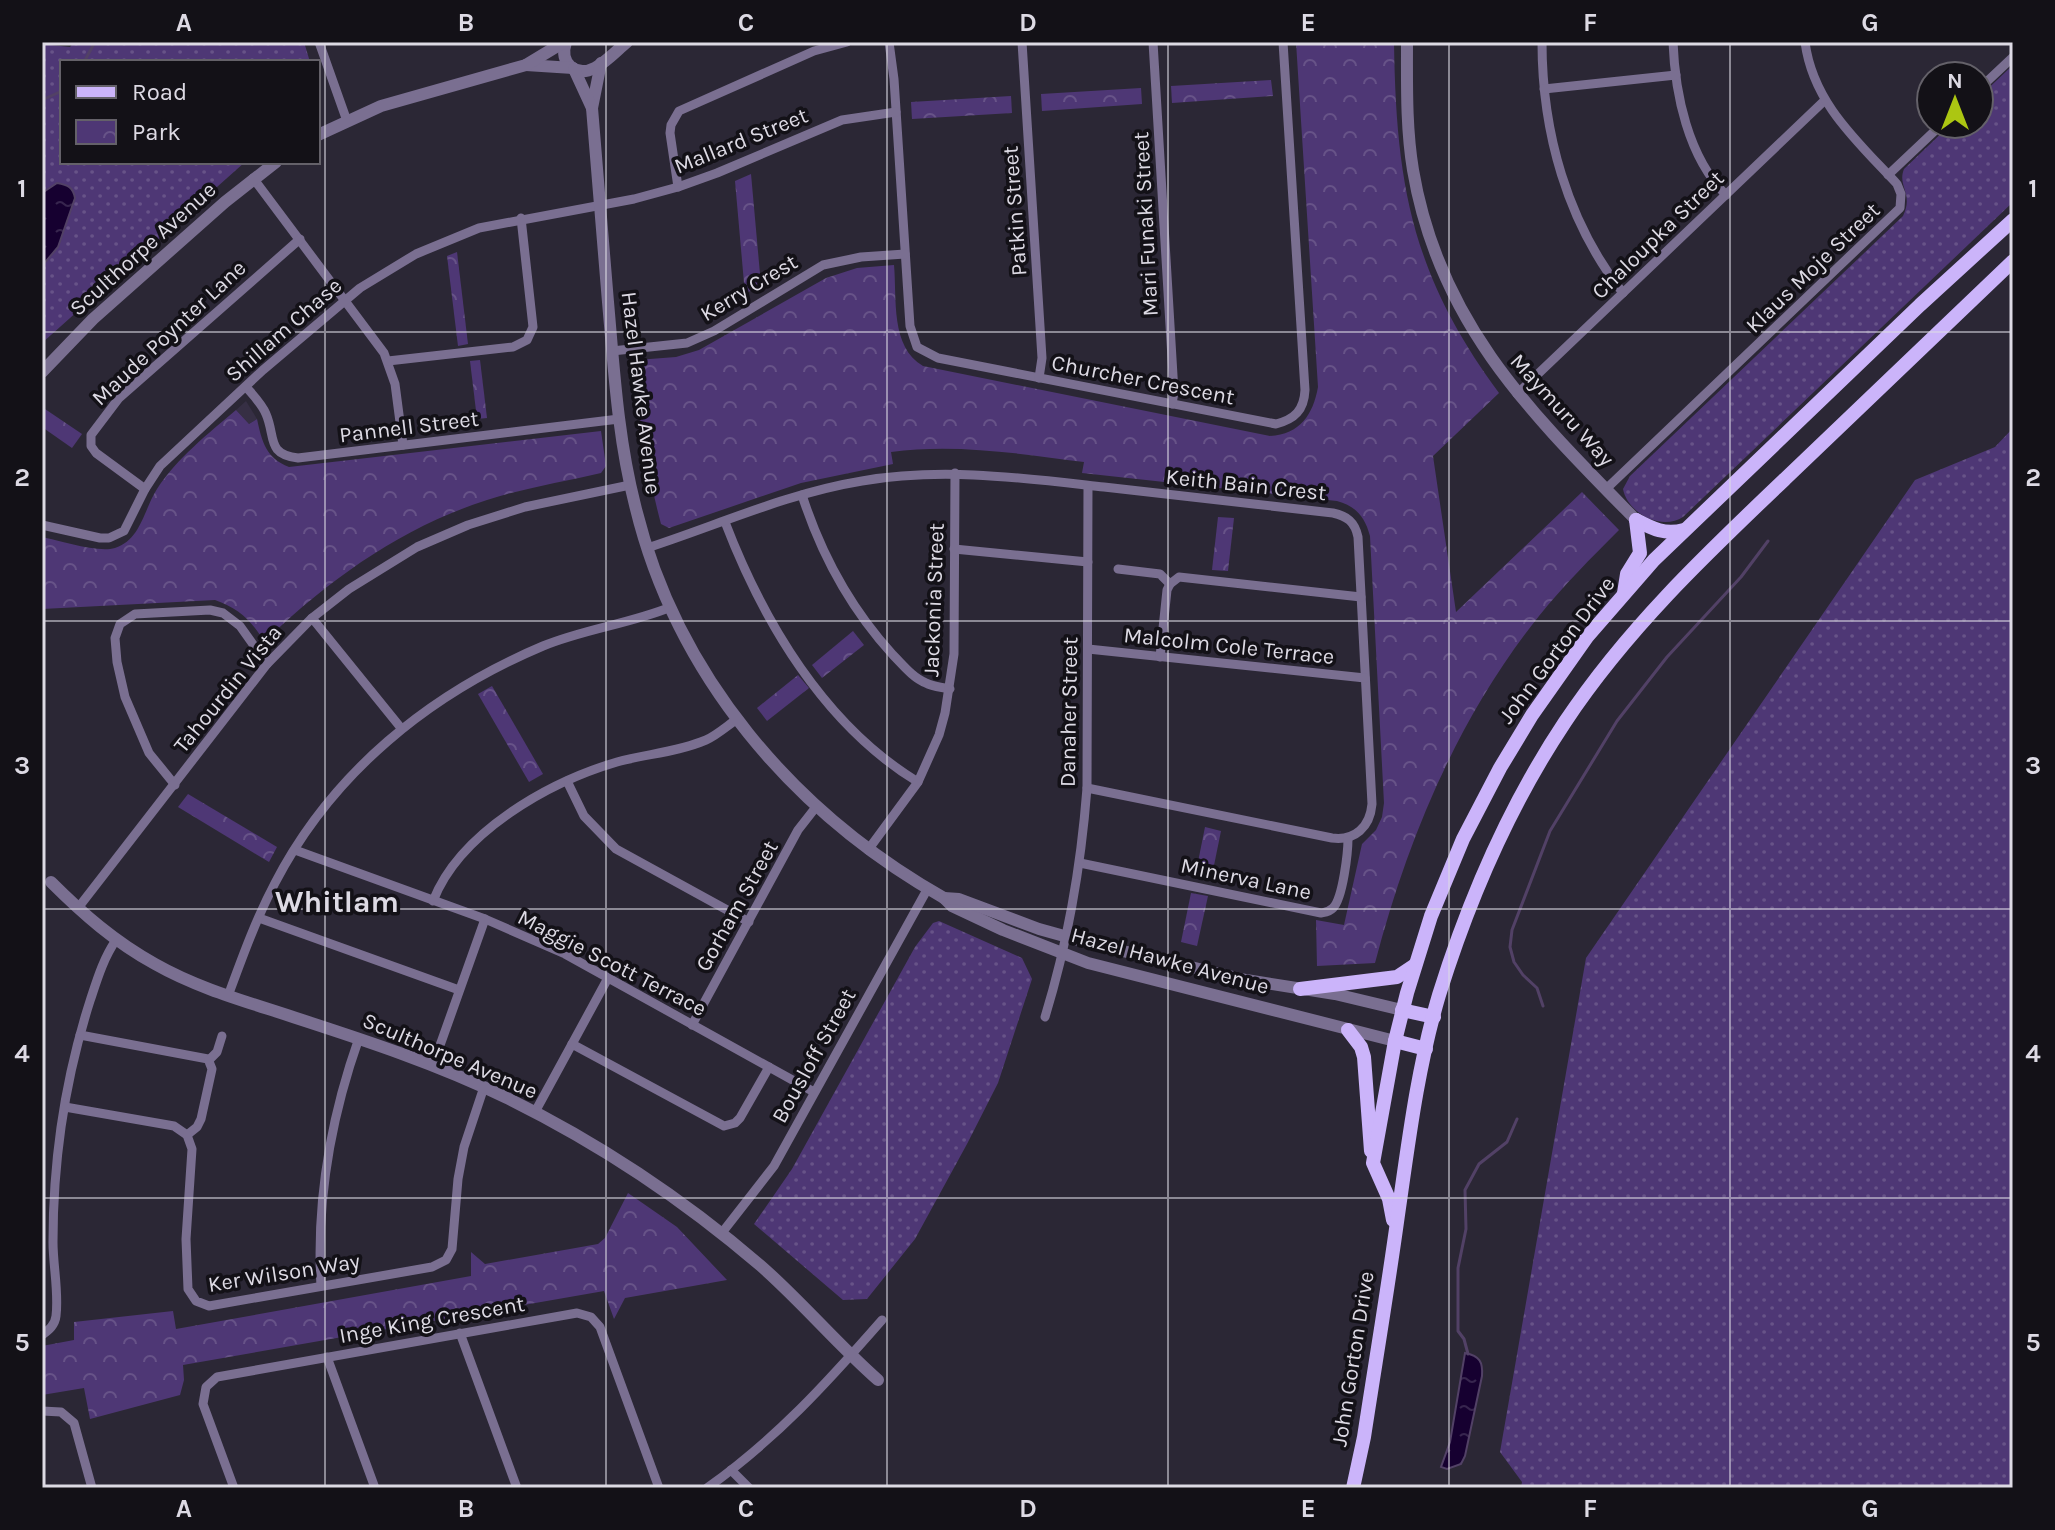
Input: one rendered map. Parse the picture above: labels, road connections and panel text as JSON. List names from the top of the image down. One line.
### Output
{"streets":{"main road":["John Gorton Drive"],"street":["Mallard Street","Patkin Street","Mari Funaki Street","Chaloupka Street","Sculthorpe Avenue","Klaus Moje Street","Kerry Crest","Shillam Chase","Maude Poynter Lane","Churcher Crescent","Hazel Hawke Avenue","Maymuru Way","Pannell Street","Keith Bain Crest","Jackonia Street","Malcolm Cole Terrace","Tahourdin Vista","Danaher Street","Minerva Lane","Gorham Street","Maggie Scott Terrace","Bousloff Street","Ker Wilson Way","Inge King Crescent"]},"crossings":[["Mallard Street","Shillam Chase"],["Mallard Street","Churcher Crescent"],["Mallard Street","Hazel Hawke Avenue"],["Patkin Street","Churcher Crescent"],["Mari Funaki Street","Churcher Crescent"],["Chaloupka Street","Klaus Moje Street"],["Chaloupka Street","Maymuru Way"],["Sculthorpe Avenue","Tahourdin Vista"],["Sculthorpe Avenue","Bousloff Street"],["Sculthorpe Avenue","Ker Wilson Way"],["Klaus Moje Street","Maymuru Way"],["Kerry Crest","Churcher Crescent"],["Kerry Crest","Hazel Hawke Avenue"],["Shillam Chase","Maude Poynter Lane"],["Shillam Chase","Hazel Hawke Avenue"],["Shillam Chase","Pannell Street"],["Hazel Hawke Avenue","Pannell Street"],["Hazel Hawke Avenue","Keith Bain Crest"],["Hazel Hawke Avenue","Jackonia Street"],["Hazel Hawke Avenue","John Gorton Drive"],["Hazel Hawke Avenue","Tahourdin Vista"],["Hazel Hawke Avenue","Danaher Street"],["Hazel Hawke Avenue","Gorham Street"],["Hazel Hawke Avenue","Bousloff Street"],["Keith Bain Crest","Jackonia Street"],["Keith Bain Crest","Malcolm Cole Terrace"],["Keith Bain Crest","Danaher Street"],["Keith Bain Crest","Minerva Lane"],["Malcolm Cole Terrace","Danaher Street"],["Danaher Street","Minerva Lane"],["Gorham Street","Maggie Scott Terrace"],["Maggie Scott Terrace","Bousloff Street"]],"districts":["Whitlam"],"legend":["Road","Park"],"north":"top","grid":{"columns":["A","B","C","D","E","F","G"],"rows":["1","2","3","4","5"]}}
